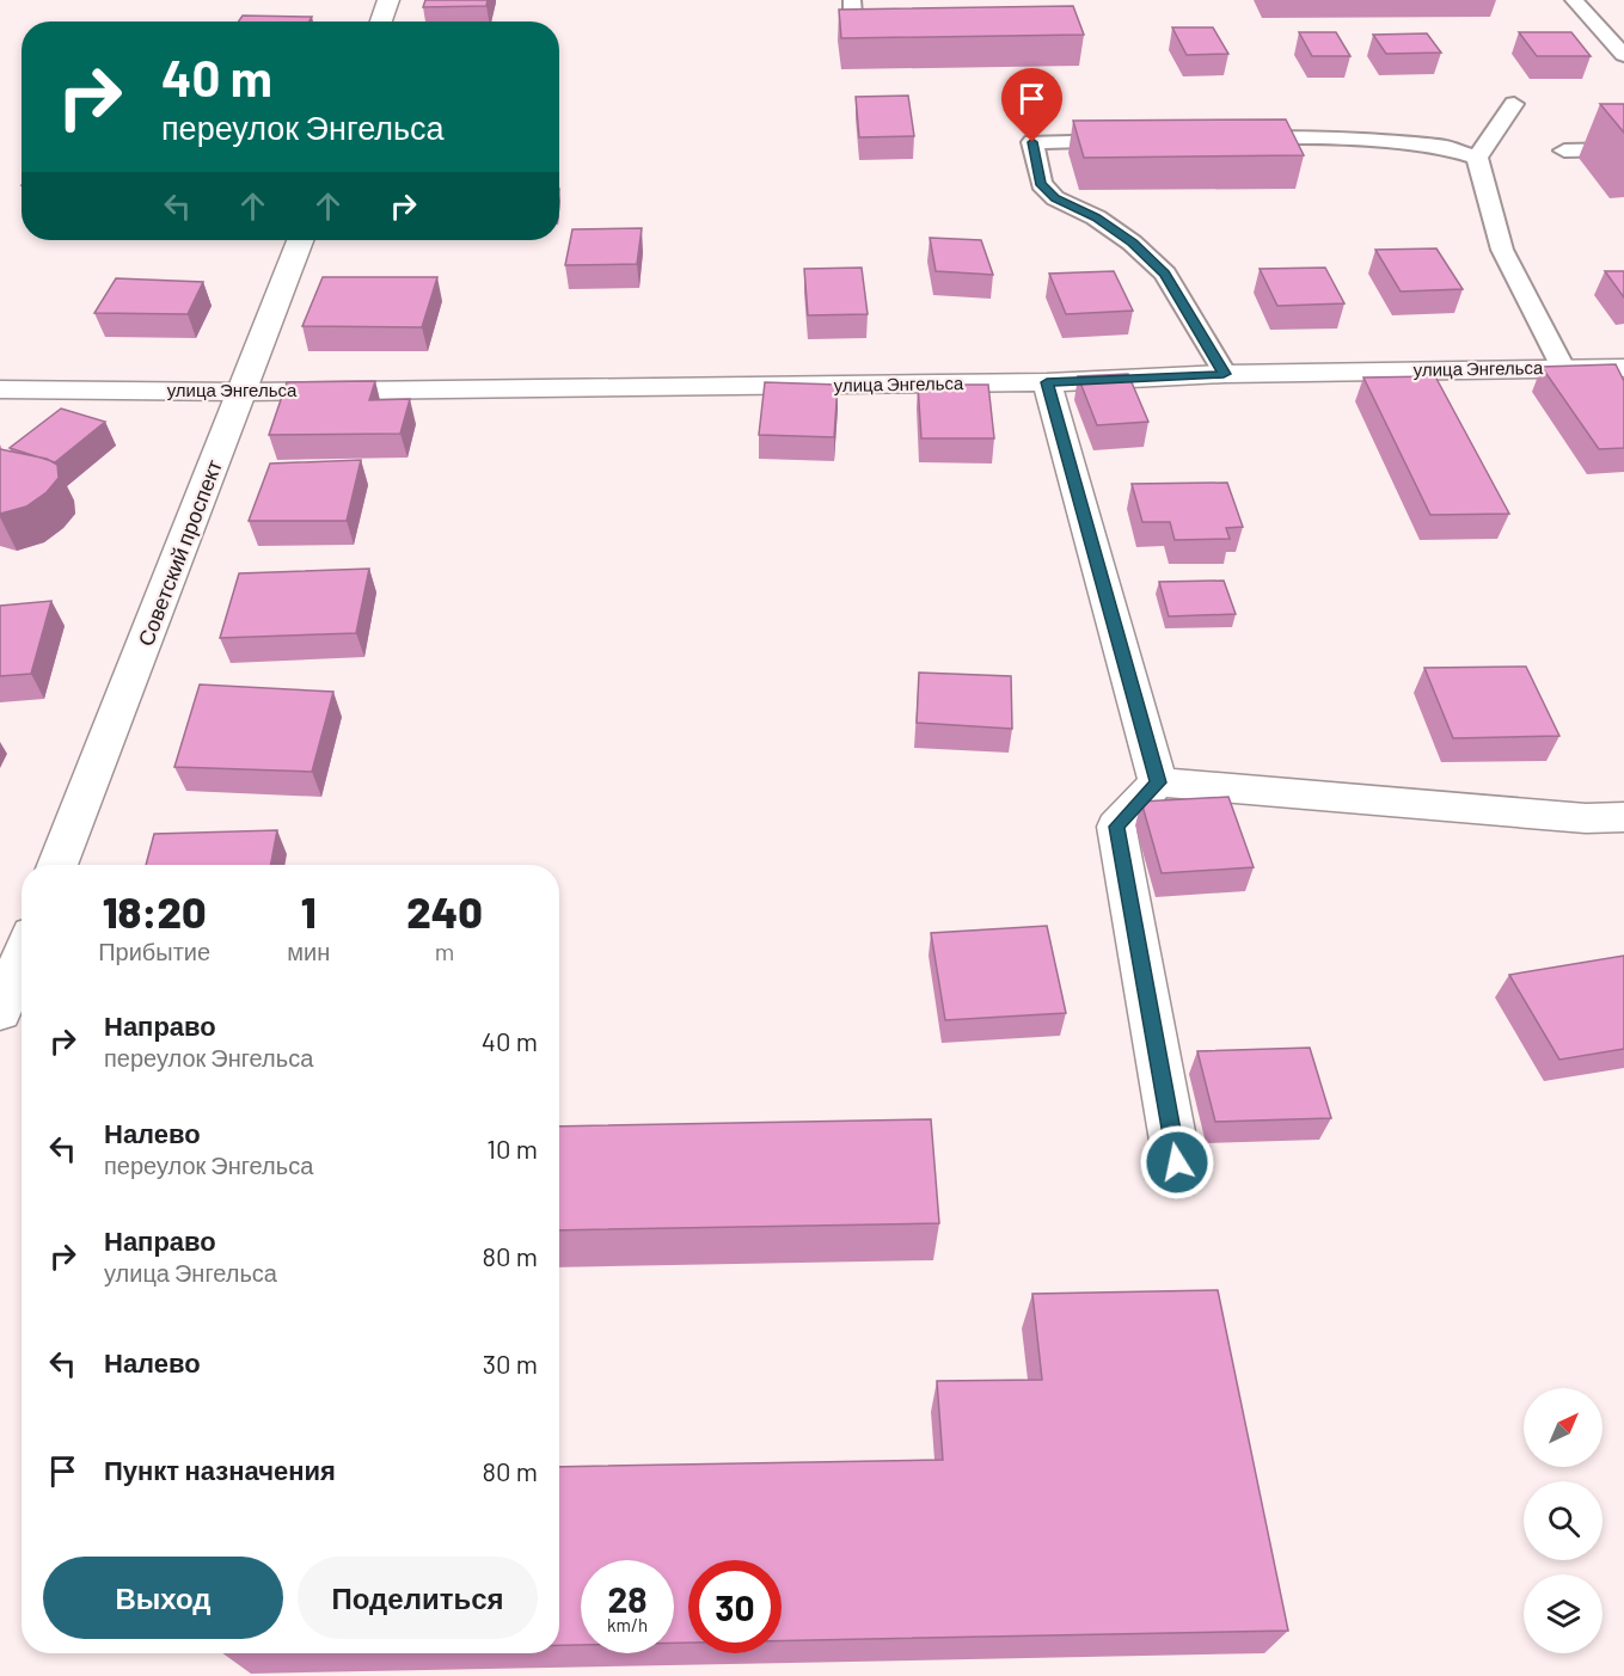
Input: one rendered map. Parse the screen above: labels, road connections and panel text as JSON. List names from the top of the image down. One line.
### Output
{"streets":{"street":["улица Энгельса","Советский проспект"]},"crossings":[["улица Энгельса","Советский проспект"]],"north":"top right","page":{"turn":["40 m","переулок Энгельса"],"eta":["18:20","Прибытие","1","мин","240","m"],"list":[{"name":"Направо","note":"переулок Энгельса","value":"40 m"},{"name":"Налево","note":"переулок Энгельса","value":"10 m"},{"name":"Направо","note":"улица Энгельса","value":"80 m"},{"name":"Налево","value":"30 m"},{"name":"Пункт назначения","value":"80 m"}],"buttons":["Выход","Поделиться"],"speed":"28 km/h","limit":"30"}}
